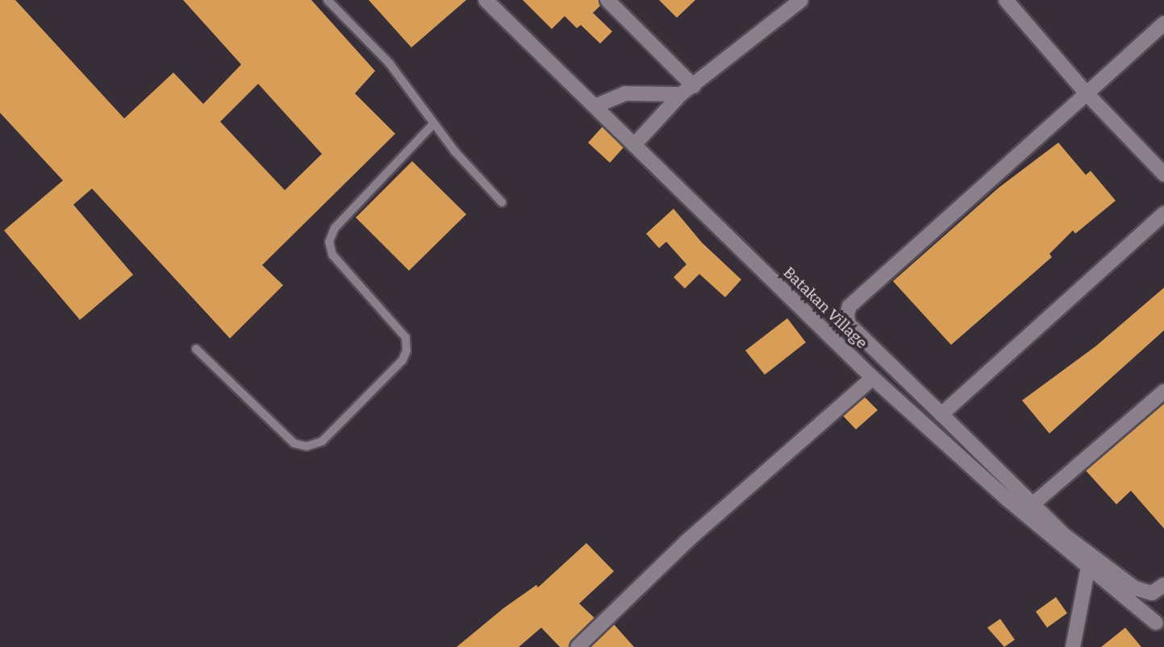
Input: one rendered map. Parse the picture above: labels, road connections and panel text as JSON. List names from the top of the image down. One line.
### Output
{"streets":{"street":["Batakan Village"]}}
